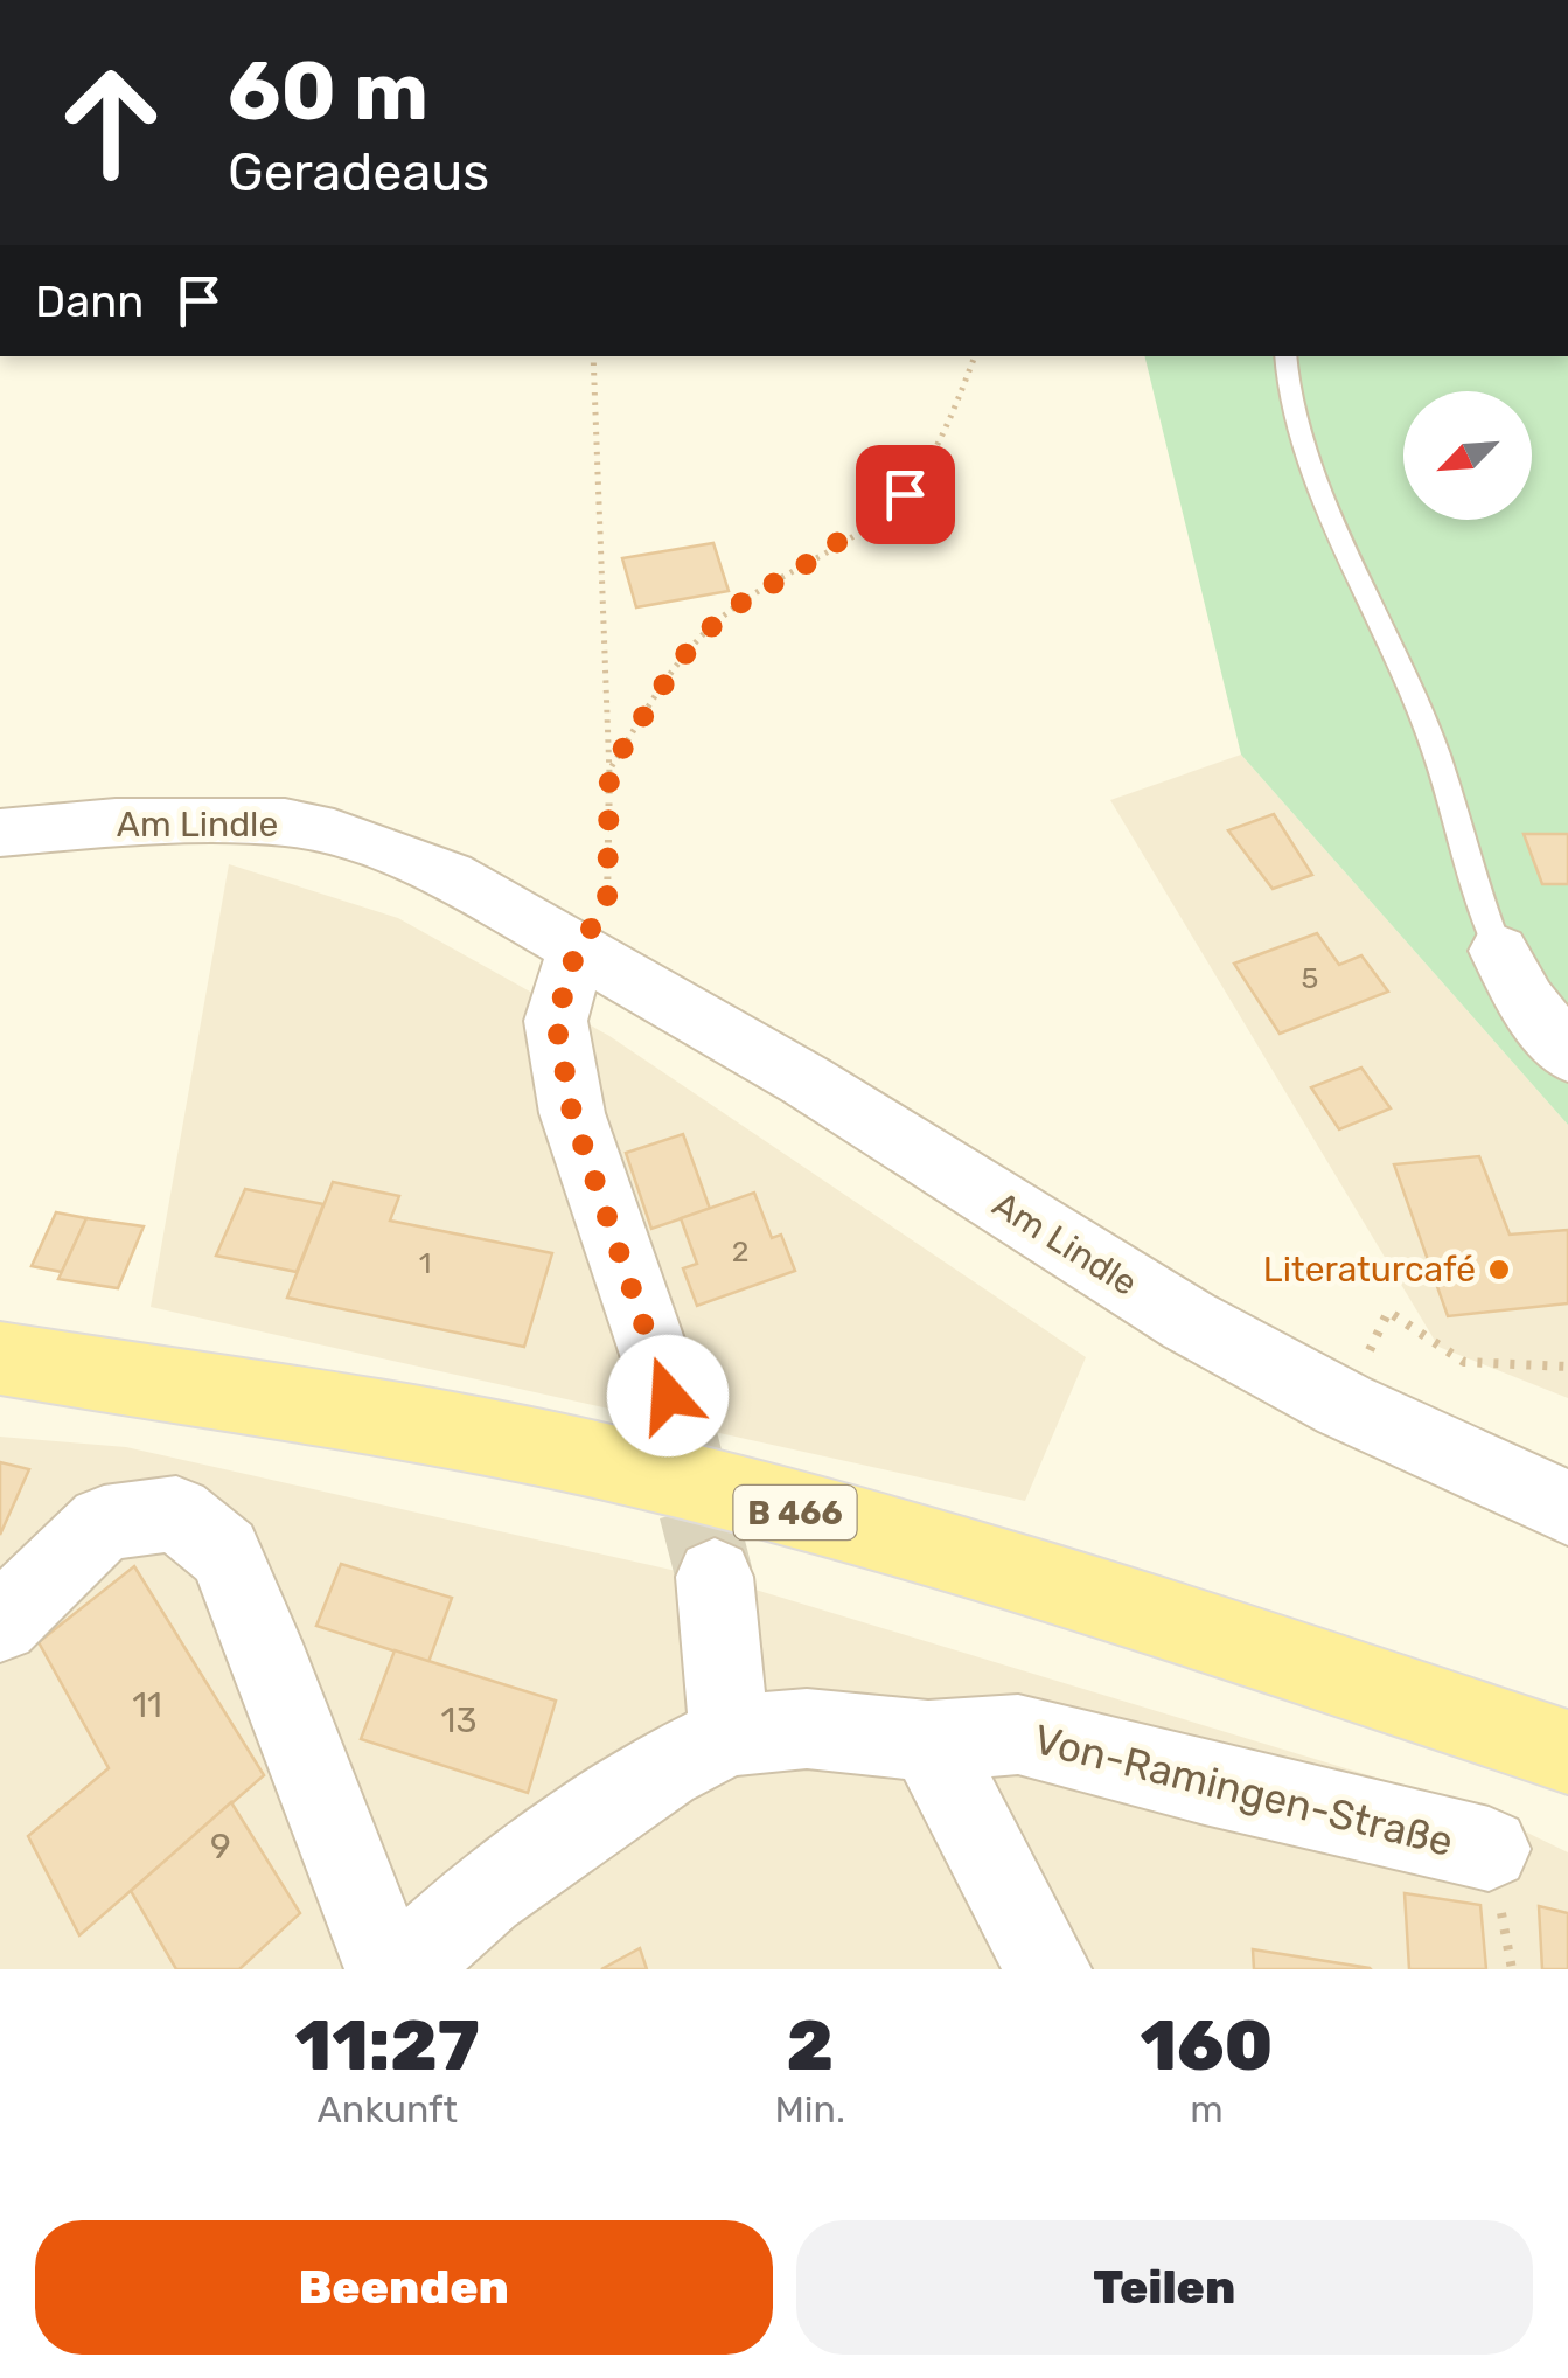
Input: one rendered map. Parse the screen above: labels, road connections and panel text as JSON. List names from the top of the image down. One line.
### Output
{"streets":{"main road":["B 466"],"street":["Am Lindle","Von-Ramingen-Straße"]},"places":["Literaturcafé"],"house_numbers":["5","2","1","11","13","9"],"north":"bottom left","page":{"turn":["60 m","Geradeaus"],"then":"Dann","eta":["11:27","Ankunft","2","Min.","160","m"],"buttons":["Beenden","Teilen"]}}
